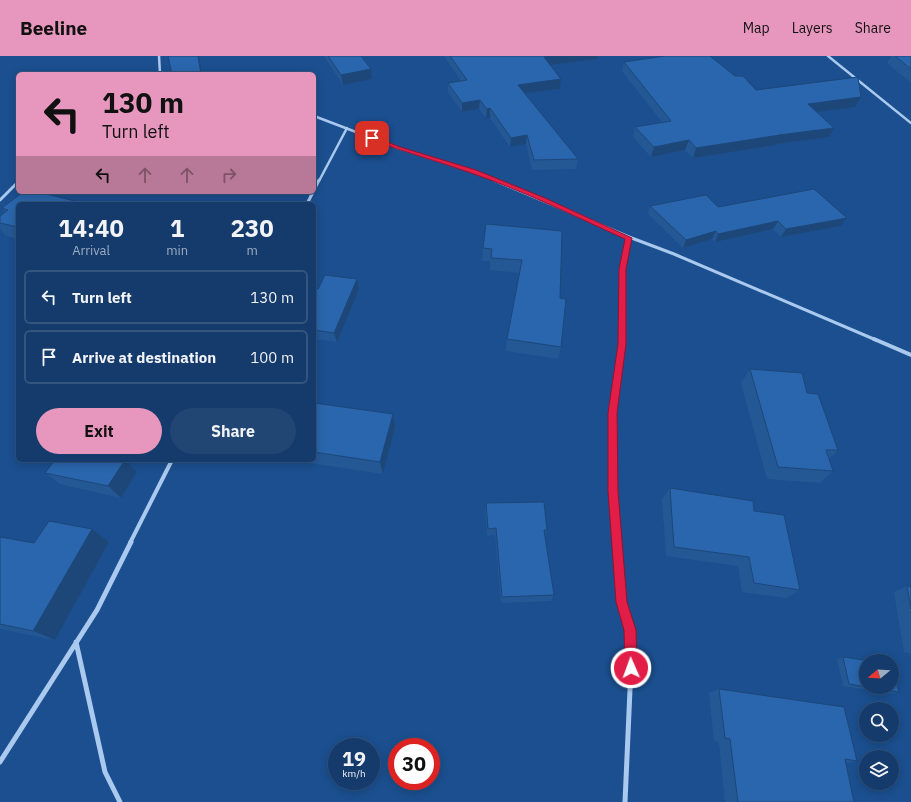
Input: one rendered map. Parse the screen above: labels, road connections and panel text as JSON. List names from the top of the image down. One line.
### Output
{"north":"left","page":{"header":"Beeline","nav":["Map","Layers","Share"],"turn":["130 m","Turn left"],"eta":["14:40","Arrival","1","min","230","m"],"list":[{"name":"Turn left","value":"130 m"},{"name":"Arrive at destination","value":"100 m"}],"buttons":["Exit","Share"],"speed":"19 km/h","limit":"30"}}
